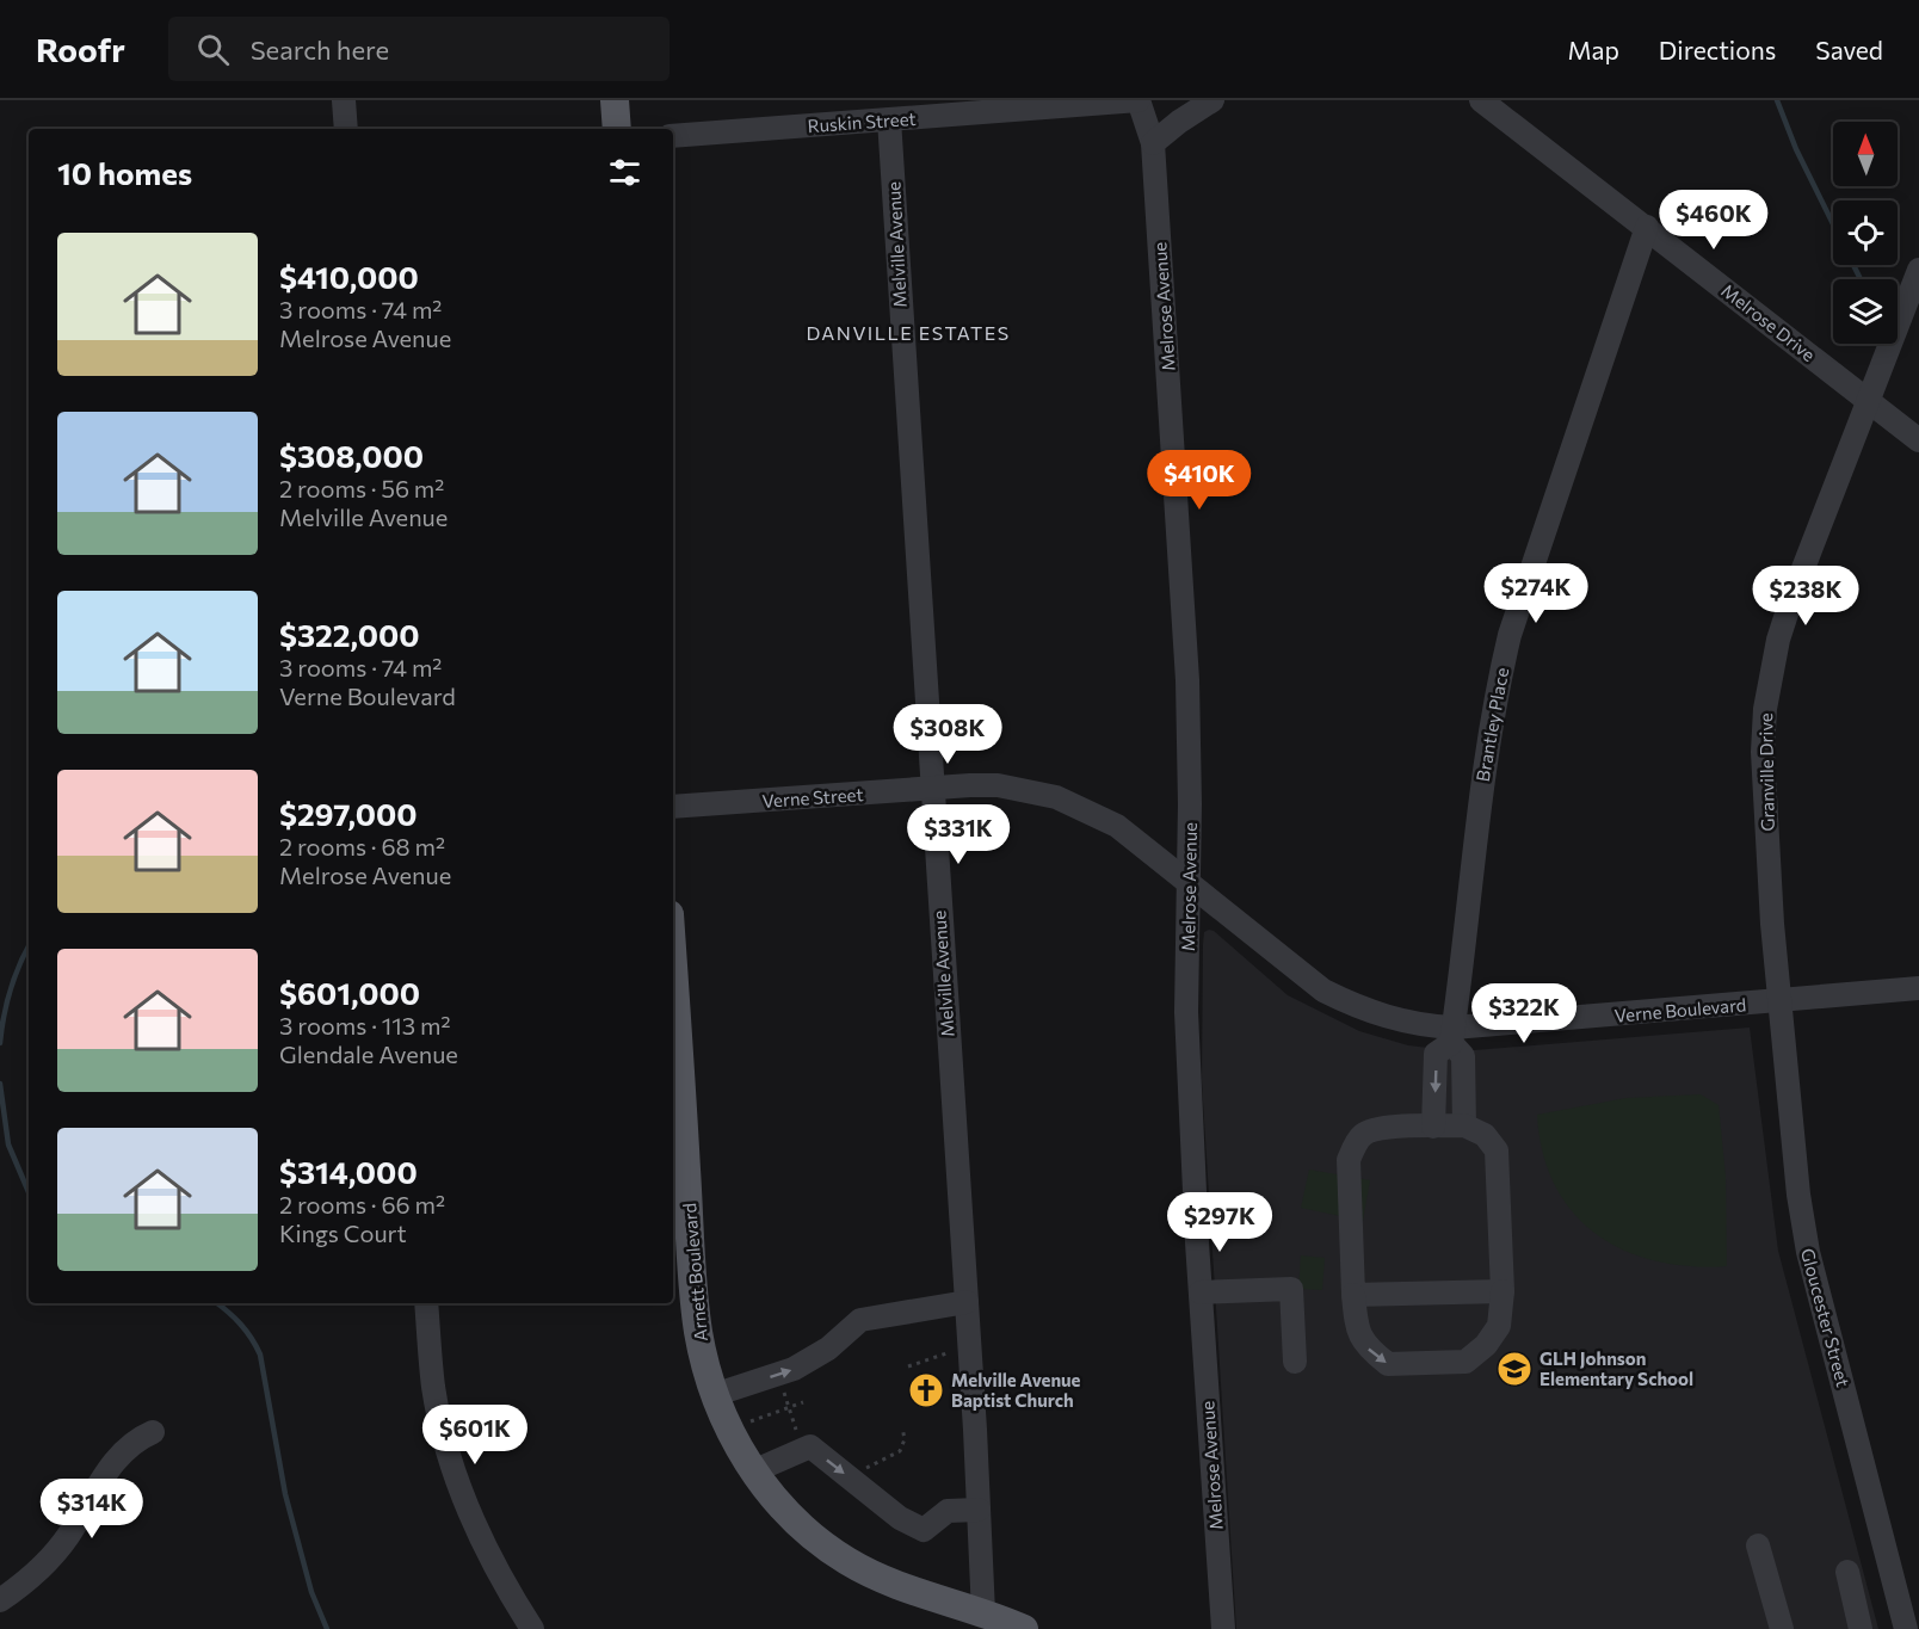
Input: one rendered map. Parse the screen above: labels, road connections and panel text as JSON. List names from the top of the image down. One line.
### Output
{"streets":{"main road":["Arnett Boulevard"],"street":["Ruskin Street","Melville Avenue","Melrose Avenue","Melrose Drive","Brantley Place","Granville Drive","Verne Street","Verne Boulevard","Gloucester Street"]},"crossings":[["Ruskin Street","Melville Avenue"],["Melville Avenue","Verne Street"],["Melville Avenue","Arnett Boulevard"],["Melrose Avenue","Verne Street"],["Melrose Avenue","Verne Boulevard"],["Melrose Drive","Brantley Place"],["Melrose Drive","Granville Drive"],["Brantley Place","Verne Boulevard"],["Granville Drive","Verne Boulevard"],["Granville Drive","Gloucester Street"],["Verne Street","Verne Boulevard"],["Verne Boulevard","Gloucester Street"]],"districts":["DANVILLE ESTATES"],"places":{"school or university":["GLH Johnson Elementary School"],"church":["Melville Avenue Baptist Church"]},"north":"top","page":{"header":"Roofr","search":"Search here","nav":["Map","Directions","Saved"],"heading":"10 homes","price":["$460K","$410K","$274K","$238K","$308K","$331K","$322K","$297K","$601K","$314K"],"list":[{"name":"$410,000","note":"3 rooms · 74 m² · Melrose Avenue"},{"name":"$308,000","note":"2 rooms · 56 m² · Melville Avenue"},{"name":"$322,000","note":"3 rooms · 74 m² · Verne Boulevard"},{"name":"$297,000","note":"2 rooms · 68 m² · Melrose Avenue"},{"name":"$601,000","note":"3 rooms · 113 m² · Glendale Avenue"},{"name":"$314,000","note":"2 rooms · 66 m² · Kings Court"}]}}
